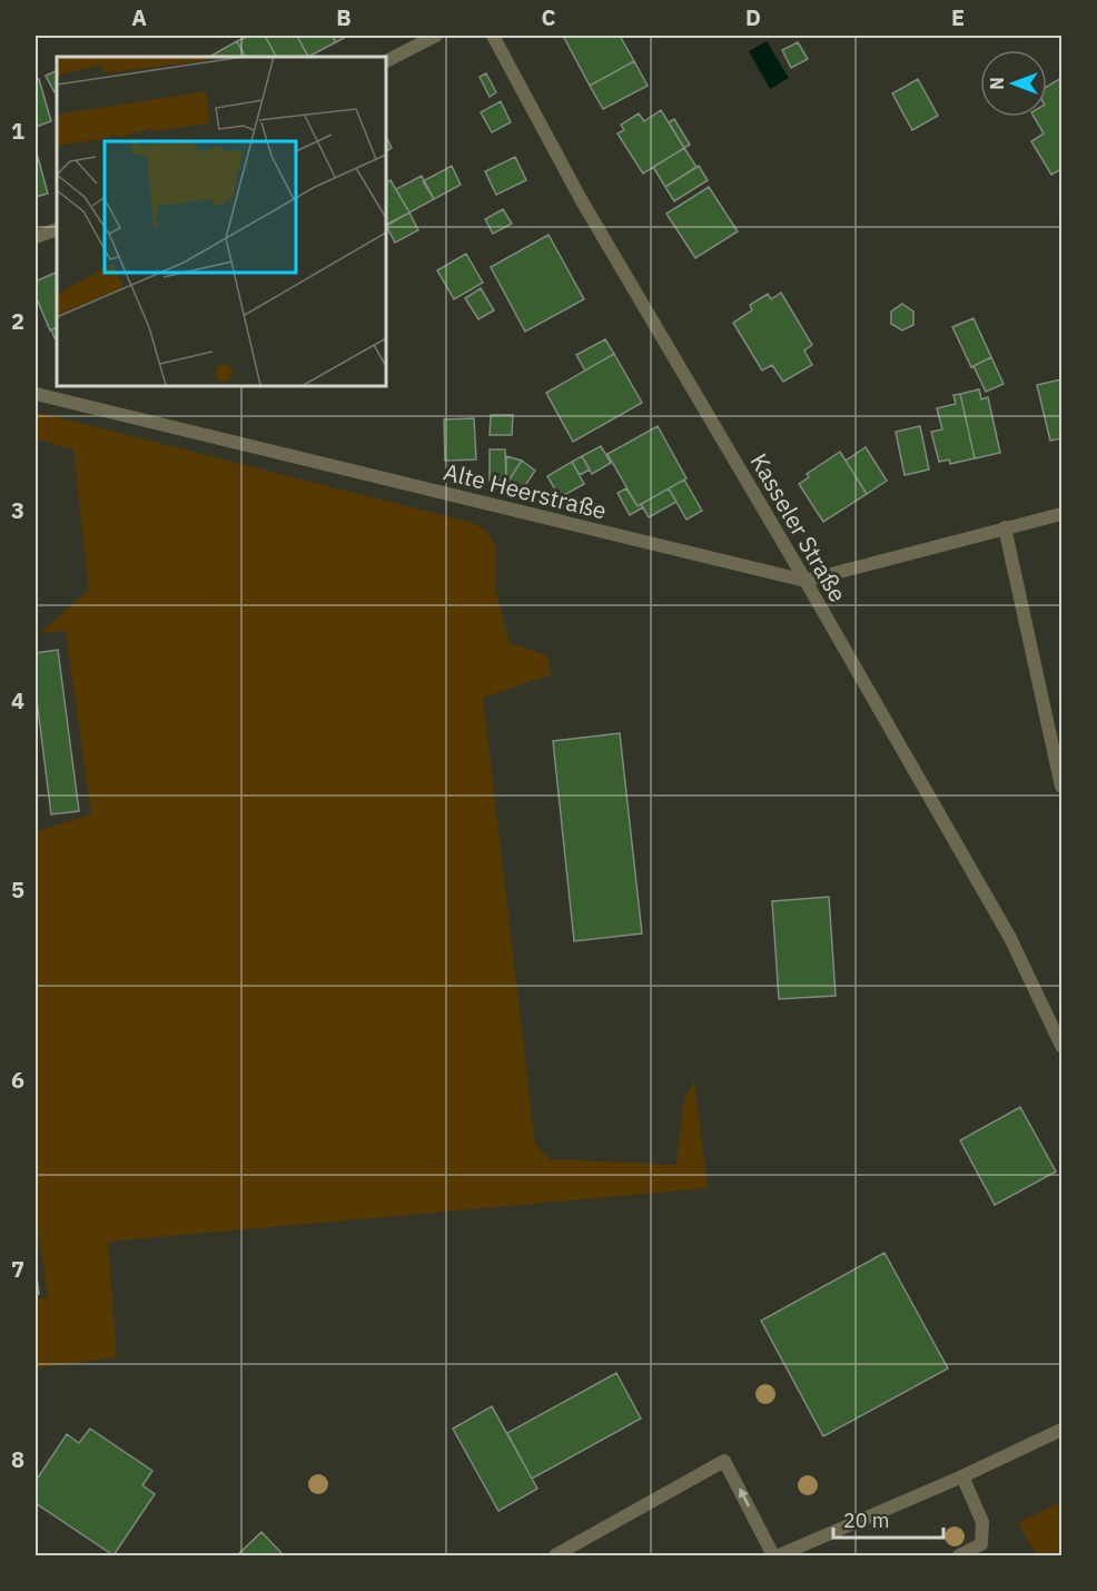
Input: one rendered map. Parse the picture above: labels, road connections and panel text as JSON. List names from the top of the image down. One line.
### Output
{"streets":{"street":["Alte Heerstraße","Kasseler Straße"]},"crossings":[["Alte Heerstraße","Kasseler Straße"]],"scale_bar":"20 m","north":"left","grid":{"columns":["A","B","C","D","E"],"rows":["1","2","3","4","5","6","7","8"]}}
